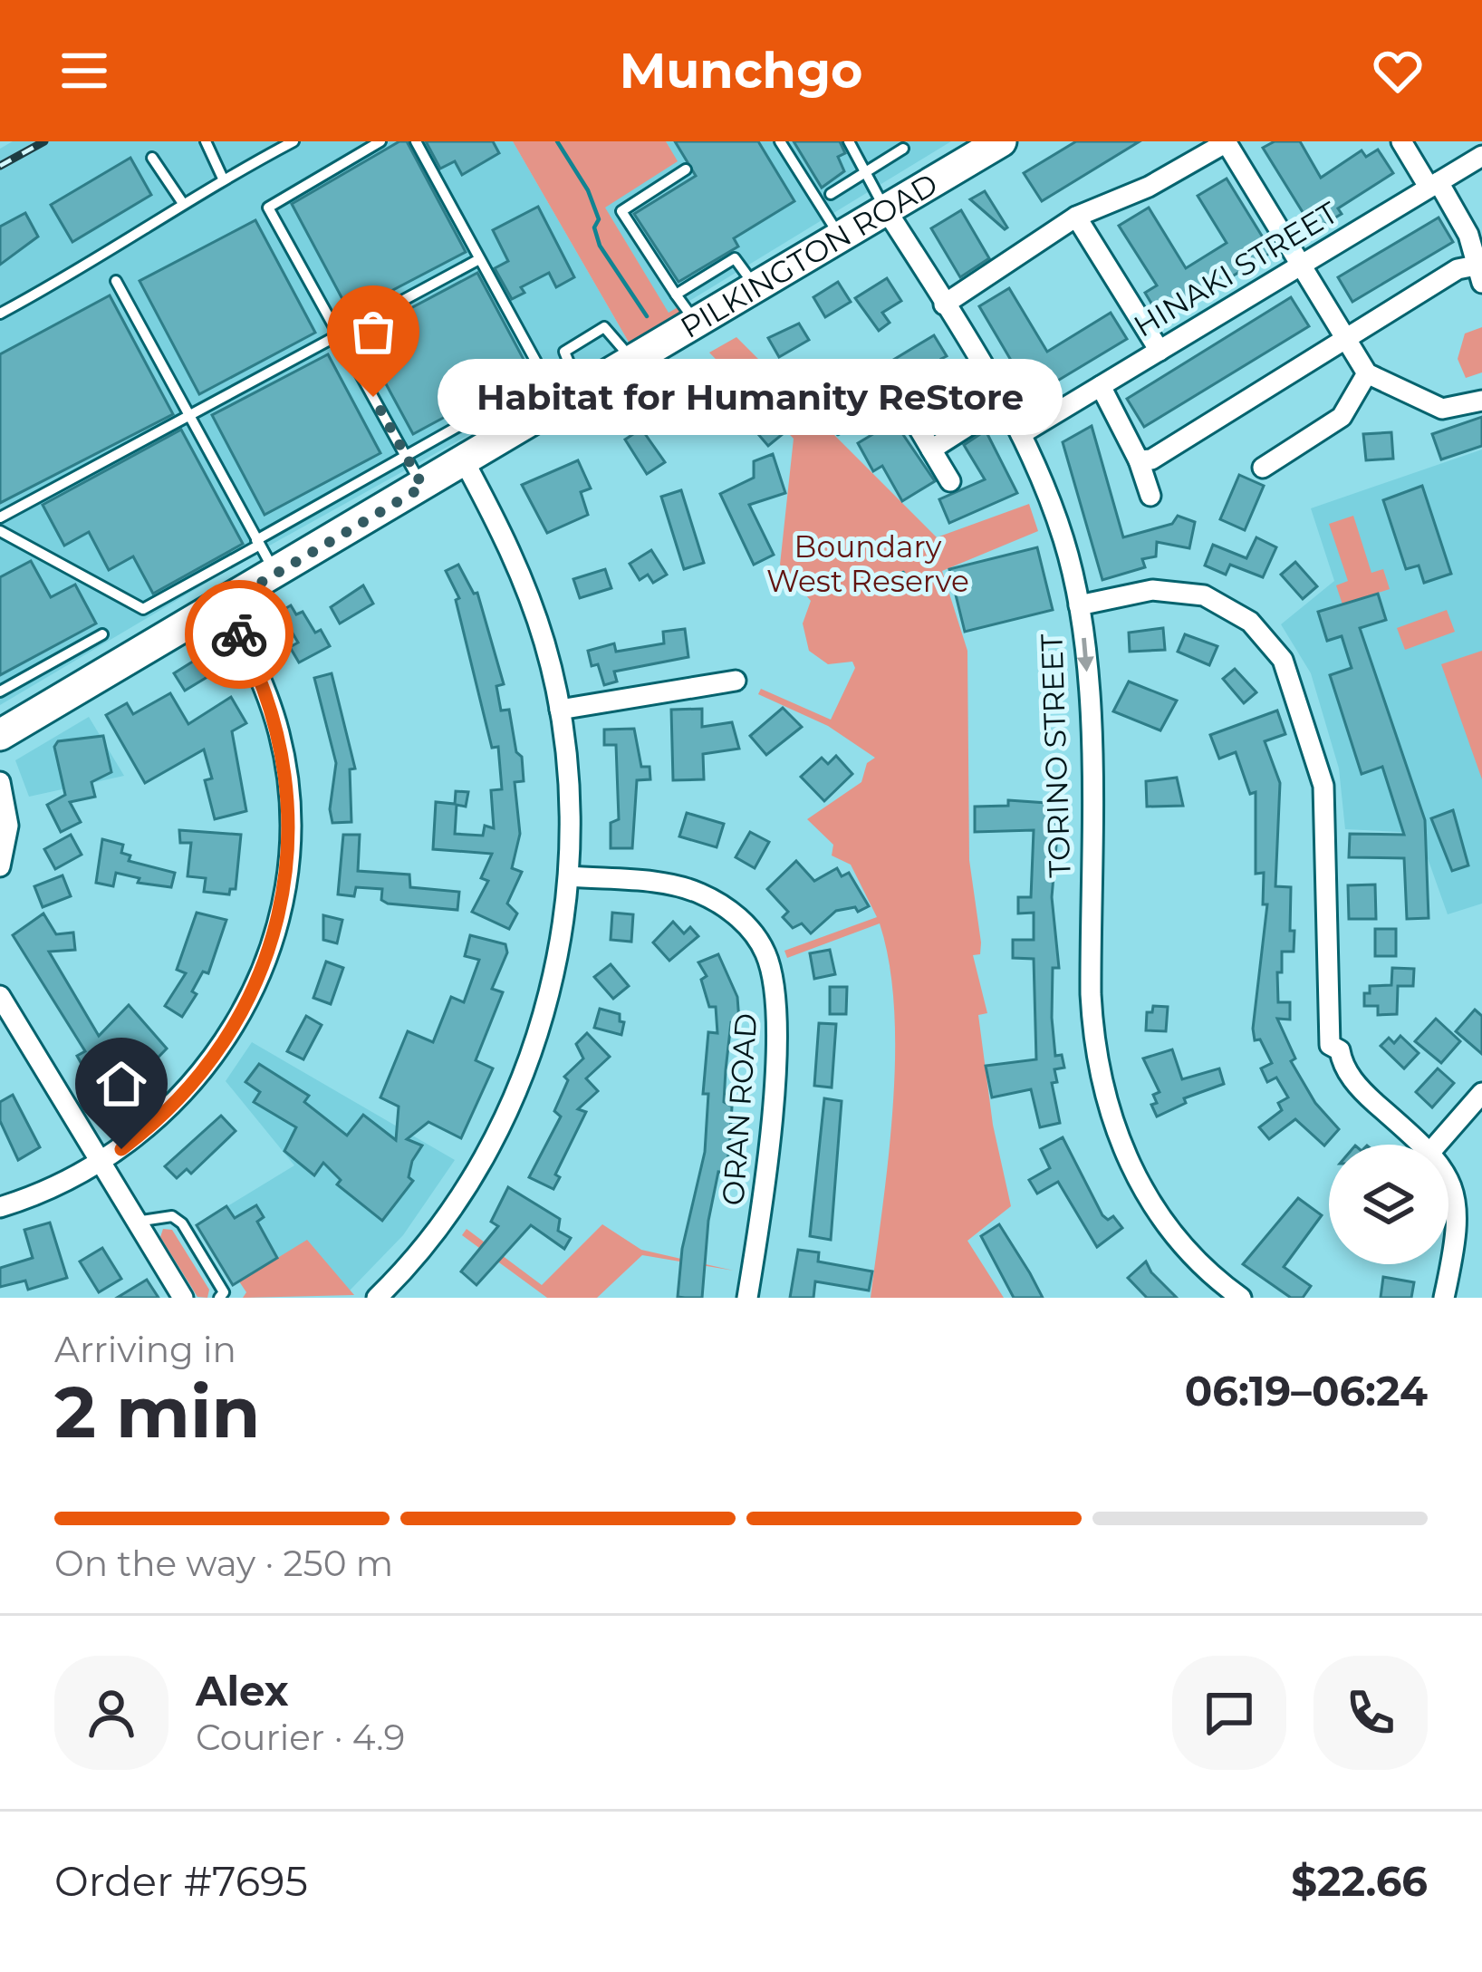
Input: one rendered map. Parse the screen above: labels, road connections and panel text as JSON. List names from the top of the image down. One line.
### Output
{"streets":{"main road":["PILKINGTON ROAD"],"street":["HINAKI STREET","TORINO STREET","ORAN ROAD"]},"crossings":[["PILKINGTON ROAD","TORINO STREET"],["HINAKI STREET","TORINO STREET"]],"one_way":["TORINO STREET"],"parks":["Boundary West Reserve"],"places":["Habitat for Humanity ReStore"],"page":{"header":"Munchgo","bubble":"Habitat for Humanity ReStore","heading":["2 min","Arriving in","06:19–06:24"],"panel":["Alex","Courier · 4.9","Order #7695","$22.66"],"bar":"On the way · 250 m"}}
